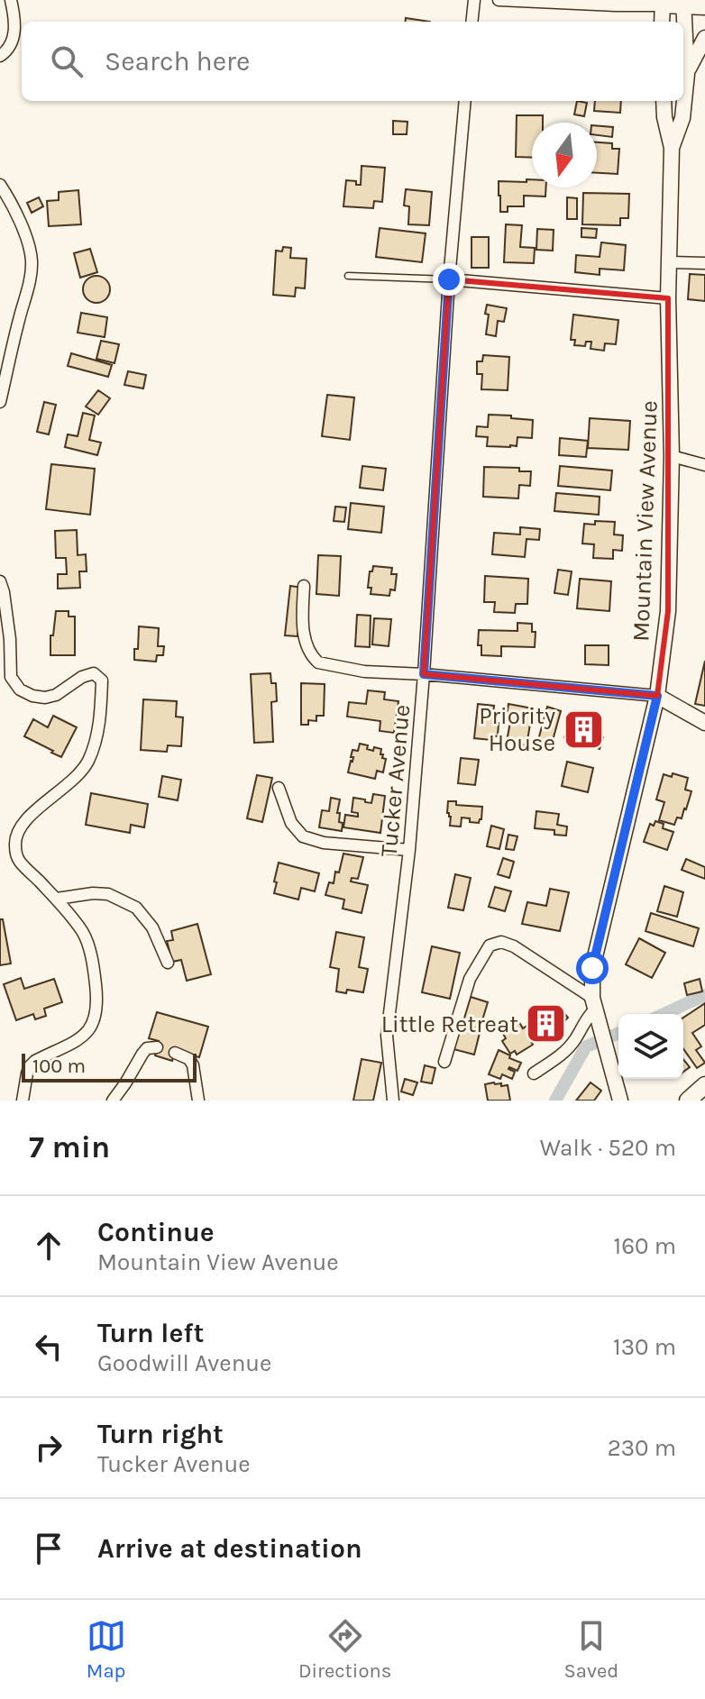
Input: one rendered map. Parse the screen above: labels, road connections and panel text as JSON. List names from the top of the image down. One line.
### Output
{"streets":{"main road":["Mountain View Avenue"],"street":["Tucker Avenue"]},"places":{"building":["Priority House","Little Retreat"]},"scale_bar":"100 m","north":"bottom","page":{"search":"Search here","scale":"100 m","heading":["7 min","Walk · 520 m"],"list":[["Continue","Mountain View Avenue","160 m"],["Turn left","Goodwill Avenue","130 m"],["Turn right","Tucker Avenue","230 m"],"Arrive at destination"],"nav":["Map","Directions","Saved"]}}
